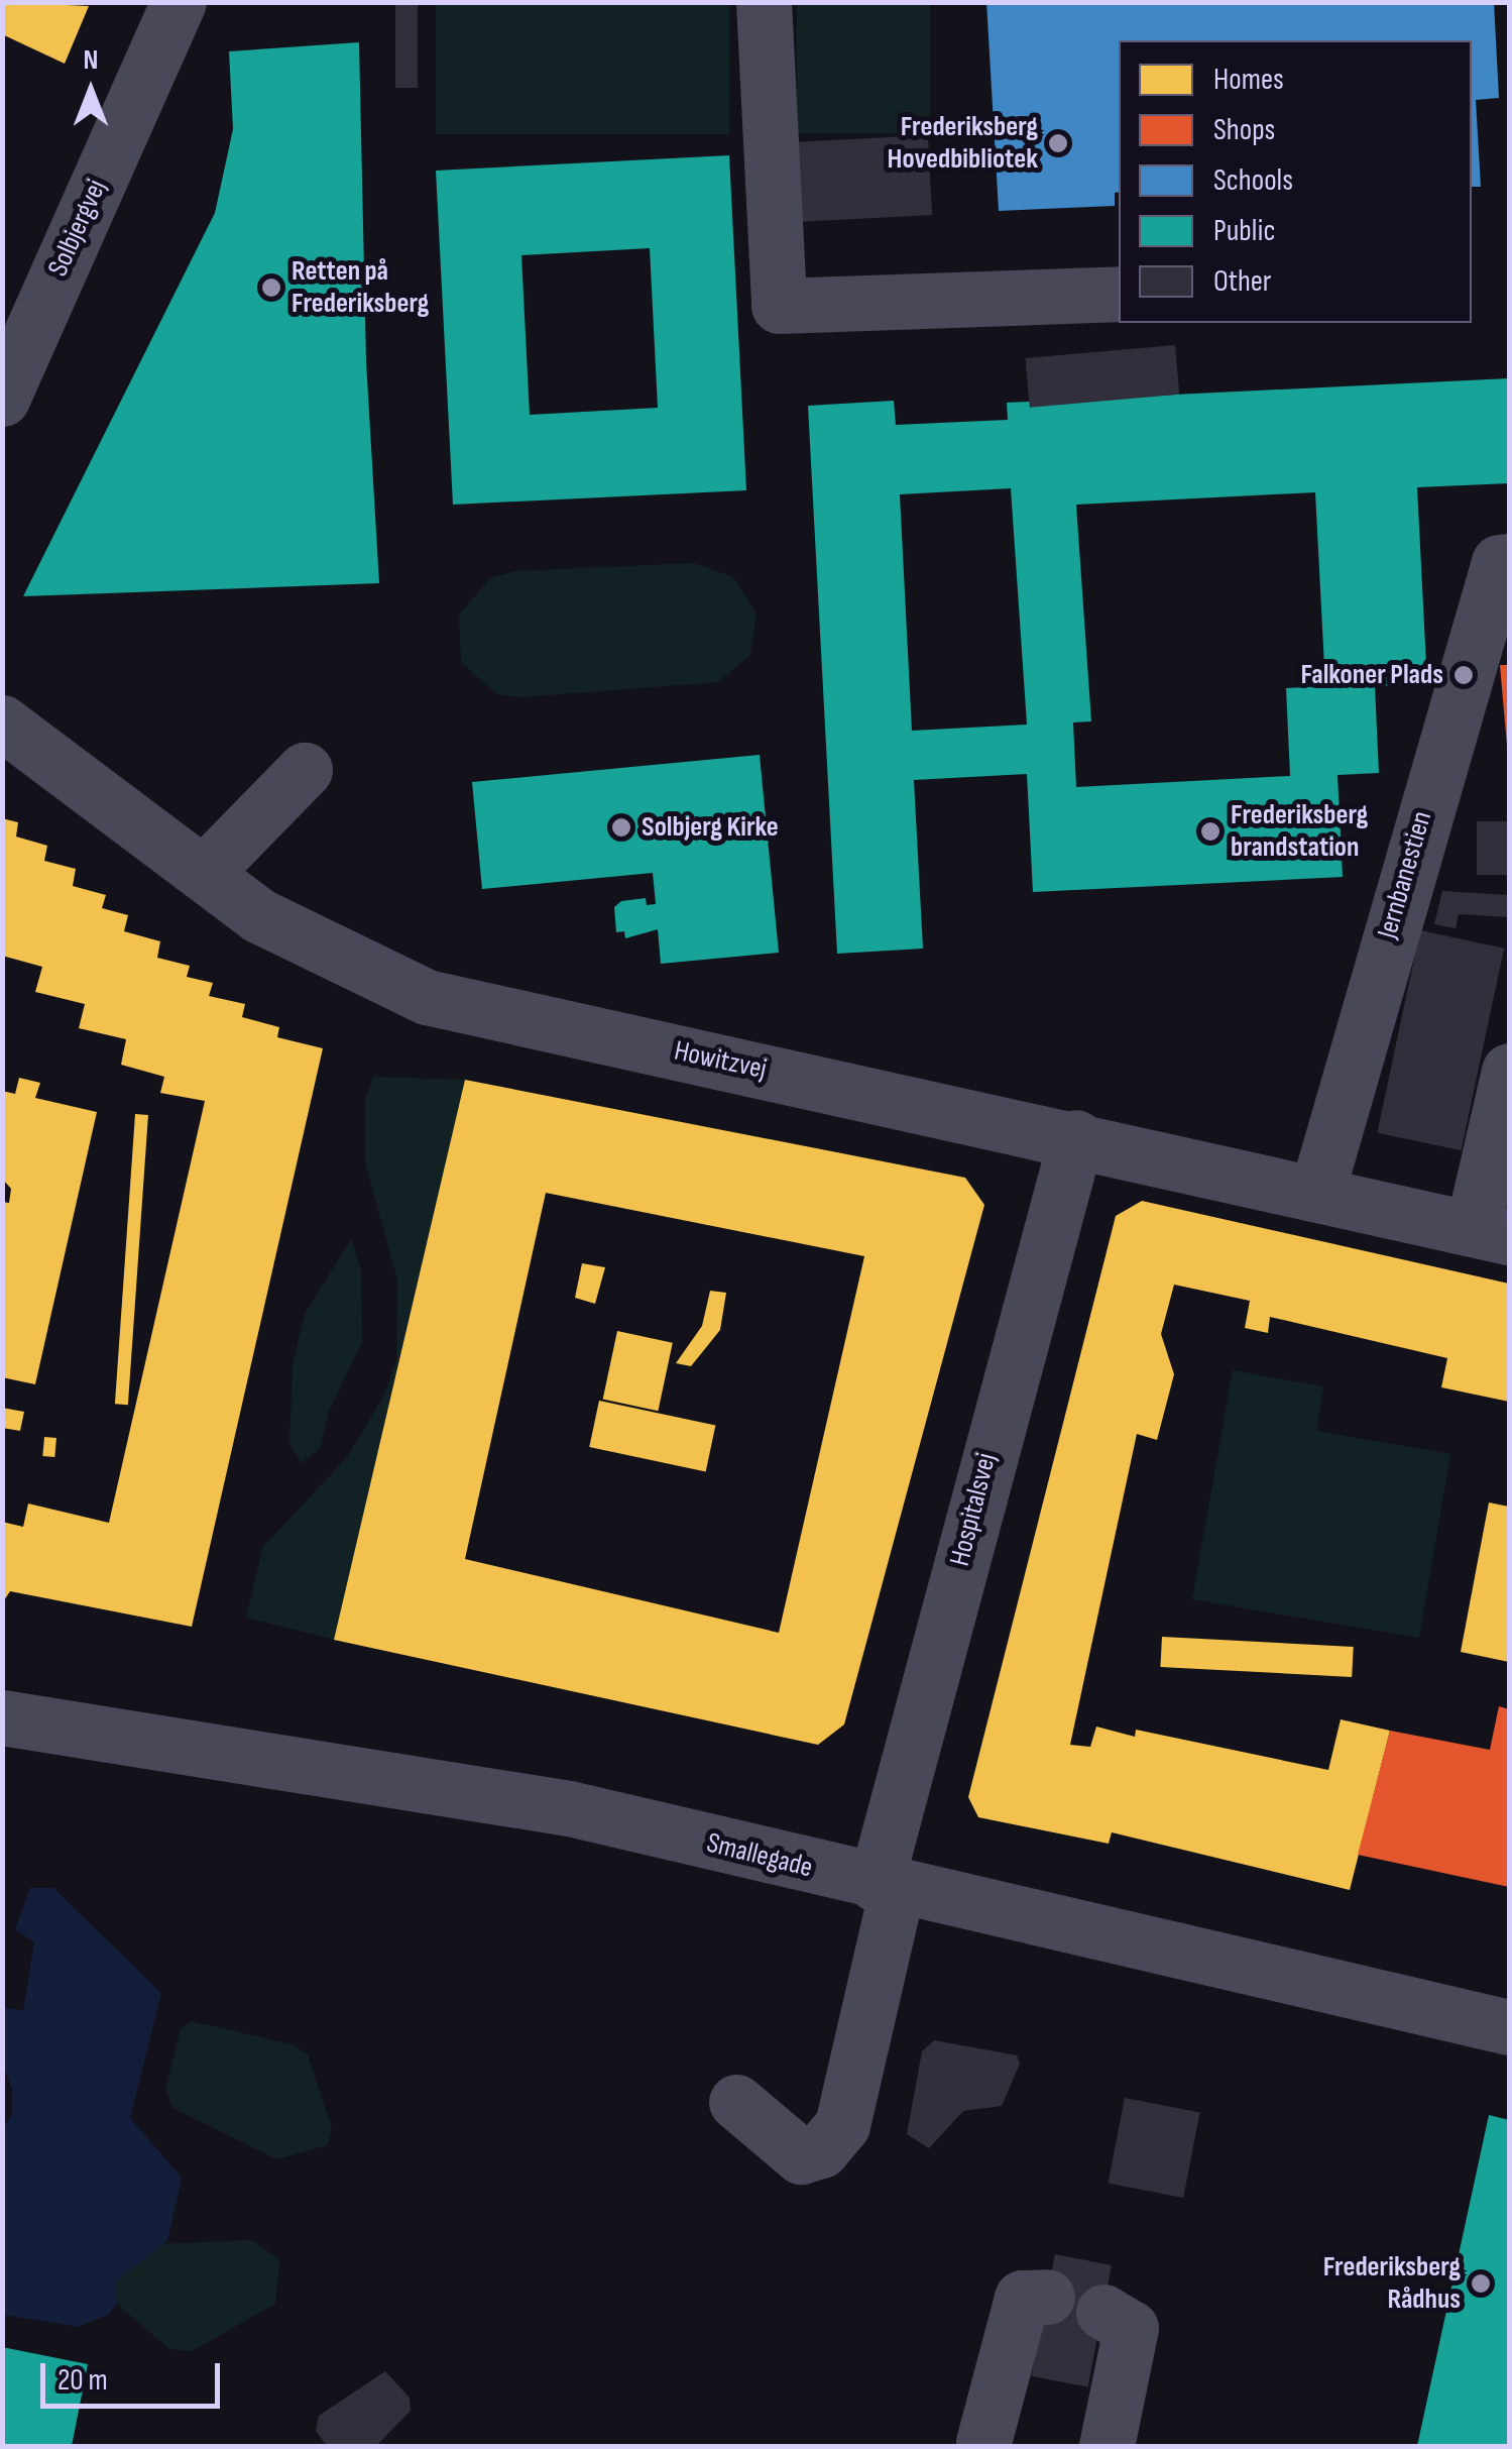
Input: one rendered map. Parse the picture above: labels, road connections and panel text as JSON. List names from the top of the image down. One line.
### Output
{"streets":{"street":["Solbjergvej","Jernbanestien","Howitzvej","Hospitalsvej","Smallegade"]},"crossings":[["Jernbanestien","Howitzvej"],["Howitzvej","Hospitalsvej"],["Hospitalsvej","Smallegade"]],"places":["Frederiksberg Hovedbibliotek","Retten på Frederiksberg","Falkoner Plads","Solbjerg Kirke","Frederiksberg brandstation","Frederiksberg Rådhus"],"legend":["Homes","Shops","Schools","Public","Other"],"scale_bar":"20 m","north":"top"}
